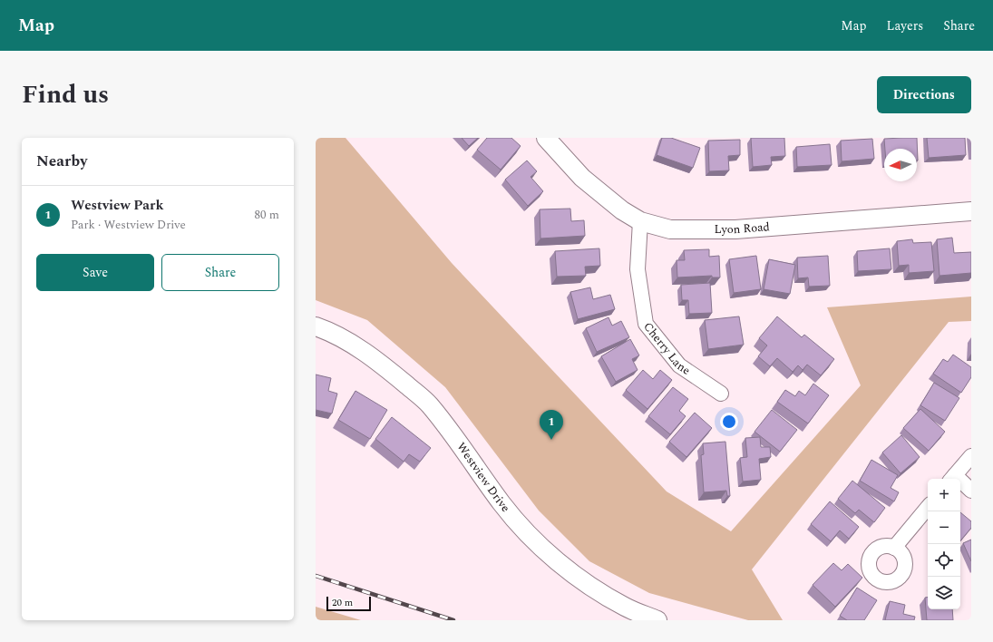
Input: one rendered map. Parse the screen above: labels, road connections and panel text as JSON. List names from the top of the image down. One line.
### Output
{"streets":{"street":["Lyon Road","Cherry Lane","Westview Drive"]},"crossings":[["Lyon Road","Cherry Lane"]],"scale_bar":"20 m","north":"left","page":{"header":"Map","nav":["Map","Layers","Share"],"title":"Find us","buttons":["Directions",["Save","Share"]],"heading":"Nearby","list":[{"mark":"1","name":"Westview Park","note":"Park · Westview Drive","value":"80 m"}],"pins":"1","map_buttons":["+","−"],"scale":"20 m"}}
